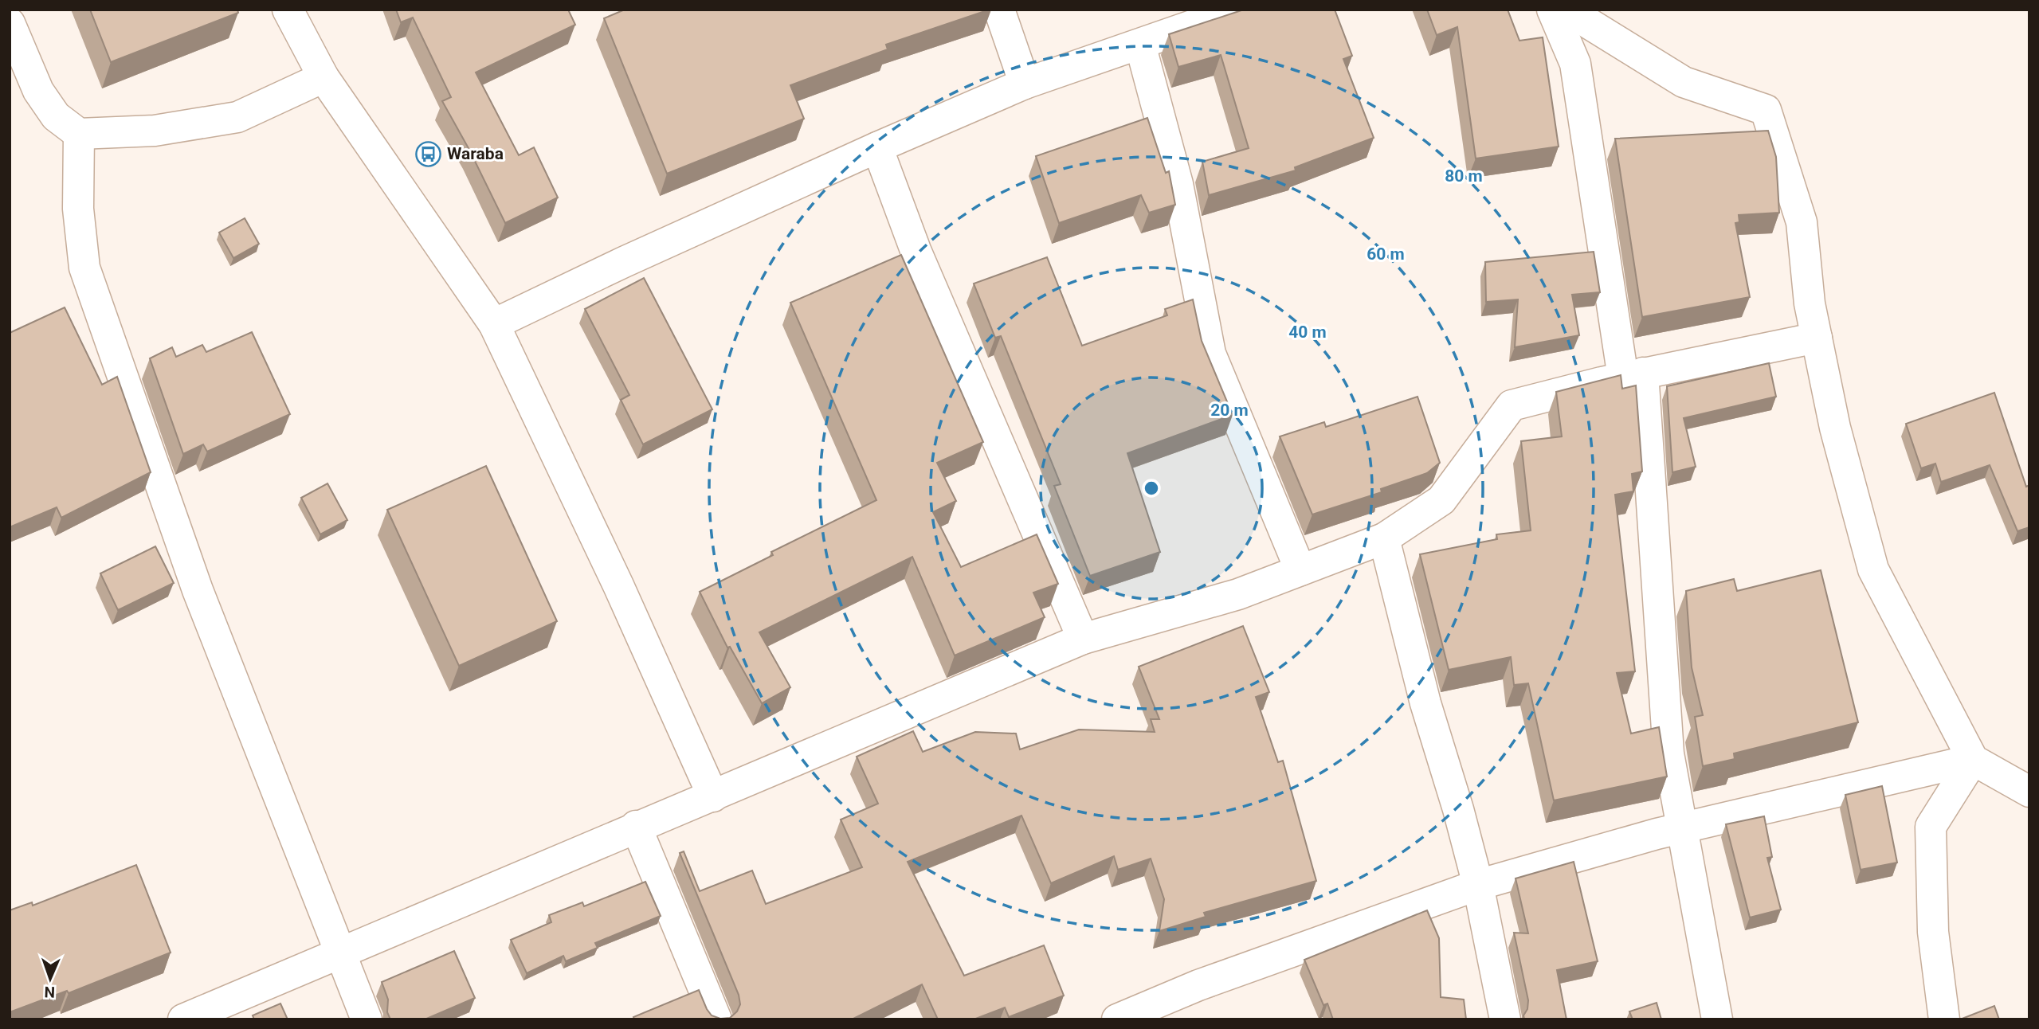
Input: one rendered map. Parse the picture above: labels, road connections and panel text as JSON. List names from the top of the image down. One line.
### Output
{"places":{"bus stop":["Waraba"]},"north":"bottom","rings":["80 m","60 m","40 m","20 m"]}
